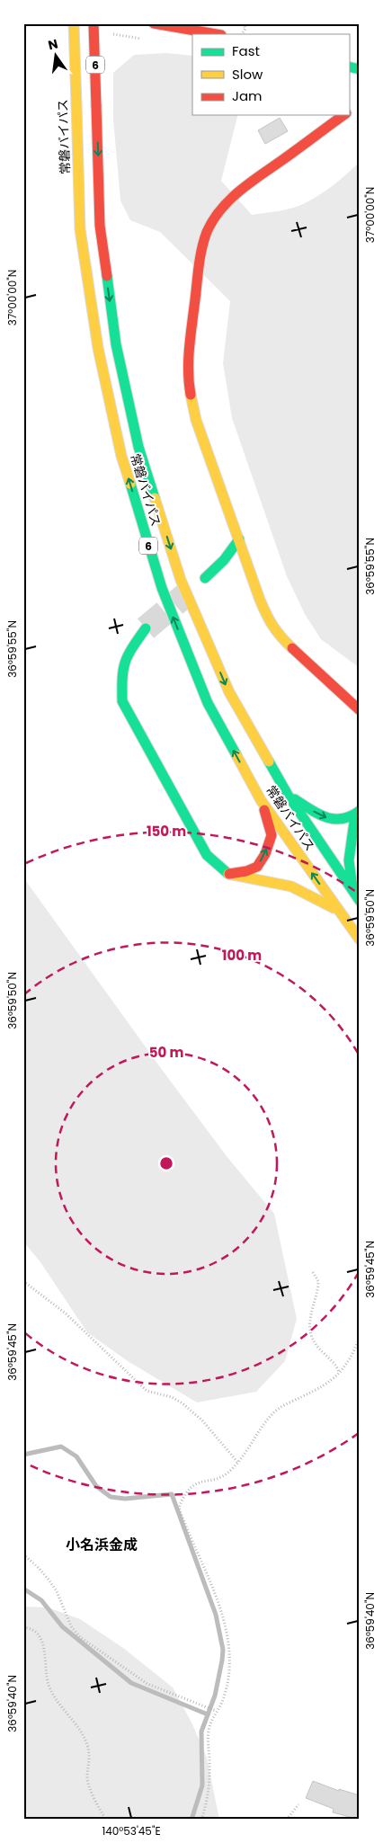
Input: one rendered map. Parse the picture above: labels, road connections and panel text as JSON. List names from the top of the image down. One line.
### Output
{"streets":{"main road":["6","常磐バイパス"]},"districts":["小名浜金成"],"legend":["Fast","Slow","Jam"],"north":"top","coordinates":["37°00'00\"N","36°59'55\"N","36°59'50\"N","36°59'45\"N","36°59'40\"N","140°53'45\"E"],"rings":["150 m","100 m","50 m"]}
